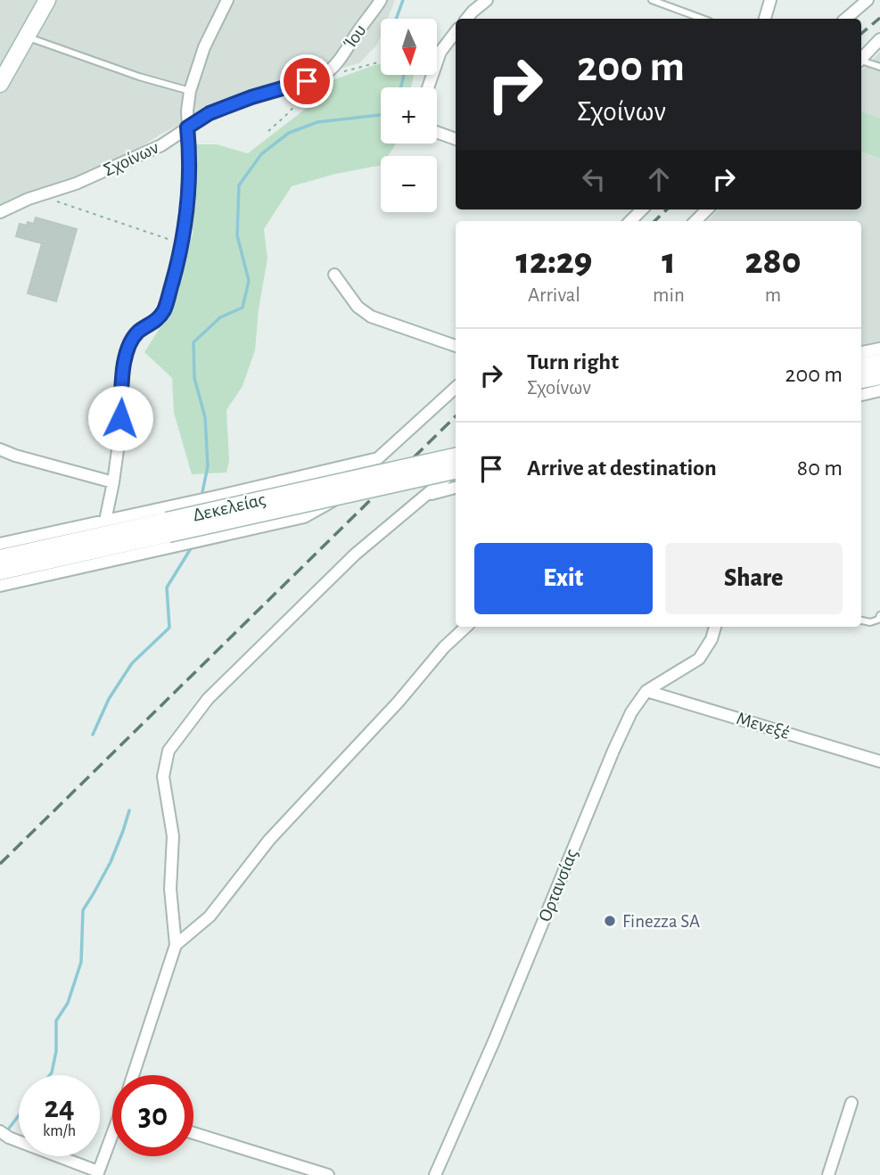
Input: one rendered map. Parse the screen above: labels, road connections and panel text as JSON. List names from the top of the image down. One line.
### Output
{"streets":{"main road":["Δεκελείας"],"street":["Ίου","Σχοίνων","Μενεξέ","Ορτανσίας"]},"crossings":[["Ίου","Σχοίνων"],["Μενεξέ","Ορτανσίας"]],"places":["Finezza SA"],"north":"bottom","page":{"map_buttons":["+","−"],"turn":["200 m","Σχοίνων"],"eta":["12:29","Arrival","1","min","280","m"],"list":[{"name":"Turn right","note":"Σχοίνων","value":"200 m"},{"name":"Arrive at destination","value":"80 m"}],"buttons":["Exit","Share"],"speed":"24 km/h","limit":"30"}}
